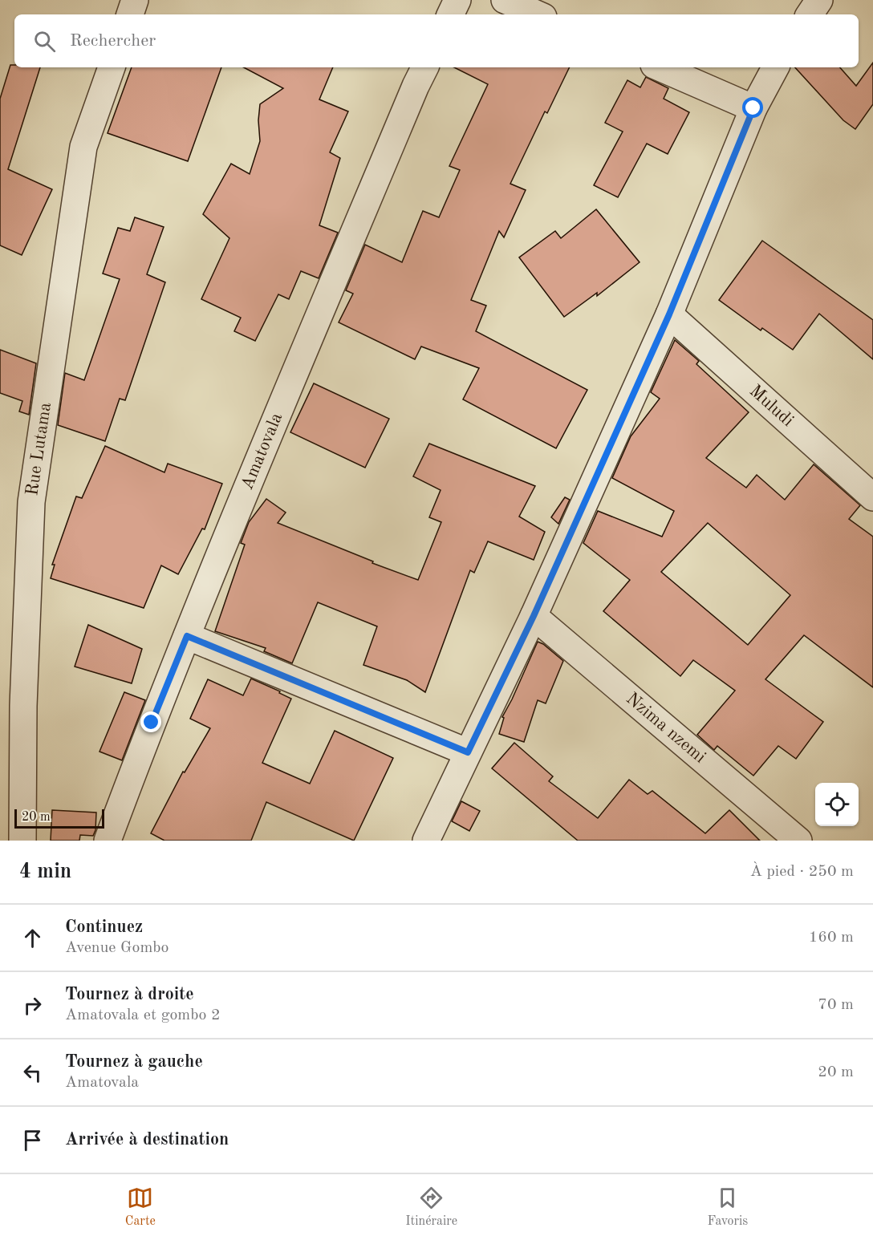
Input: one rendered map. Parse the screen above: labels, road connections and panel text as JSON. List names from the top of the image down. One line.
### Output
{"streets":{"street":["Muludi","Rue Lutama","Amatovala","Nzima nzemi"]},"scale_bar":"20 m","page":{"search":"Rechercher","scale":"20 m","heading":["4 min","À pied · 250 m"],"list":[["Continuez","Avenue Gombo","160 m"],["Tournez à droite","Amatovala et gombo 2","70 m"],["Tournez à gauche","Amatovala","20 m"],"Arrivée à destination"],"nav":["Carte","Itinéraire","Favoris"]}}
